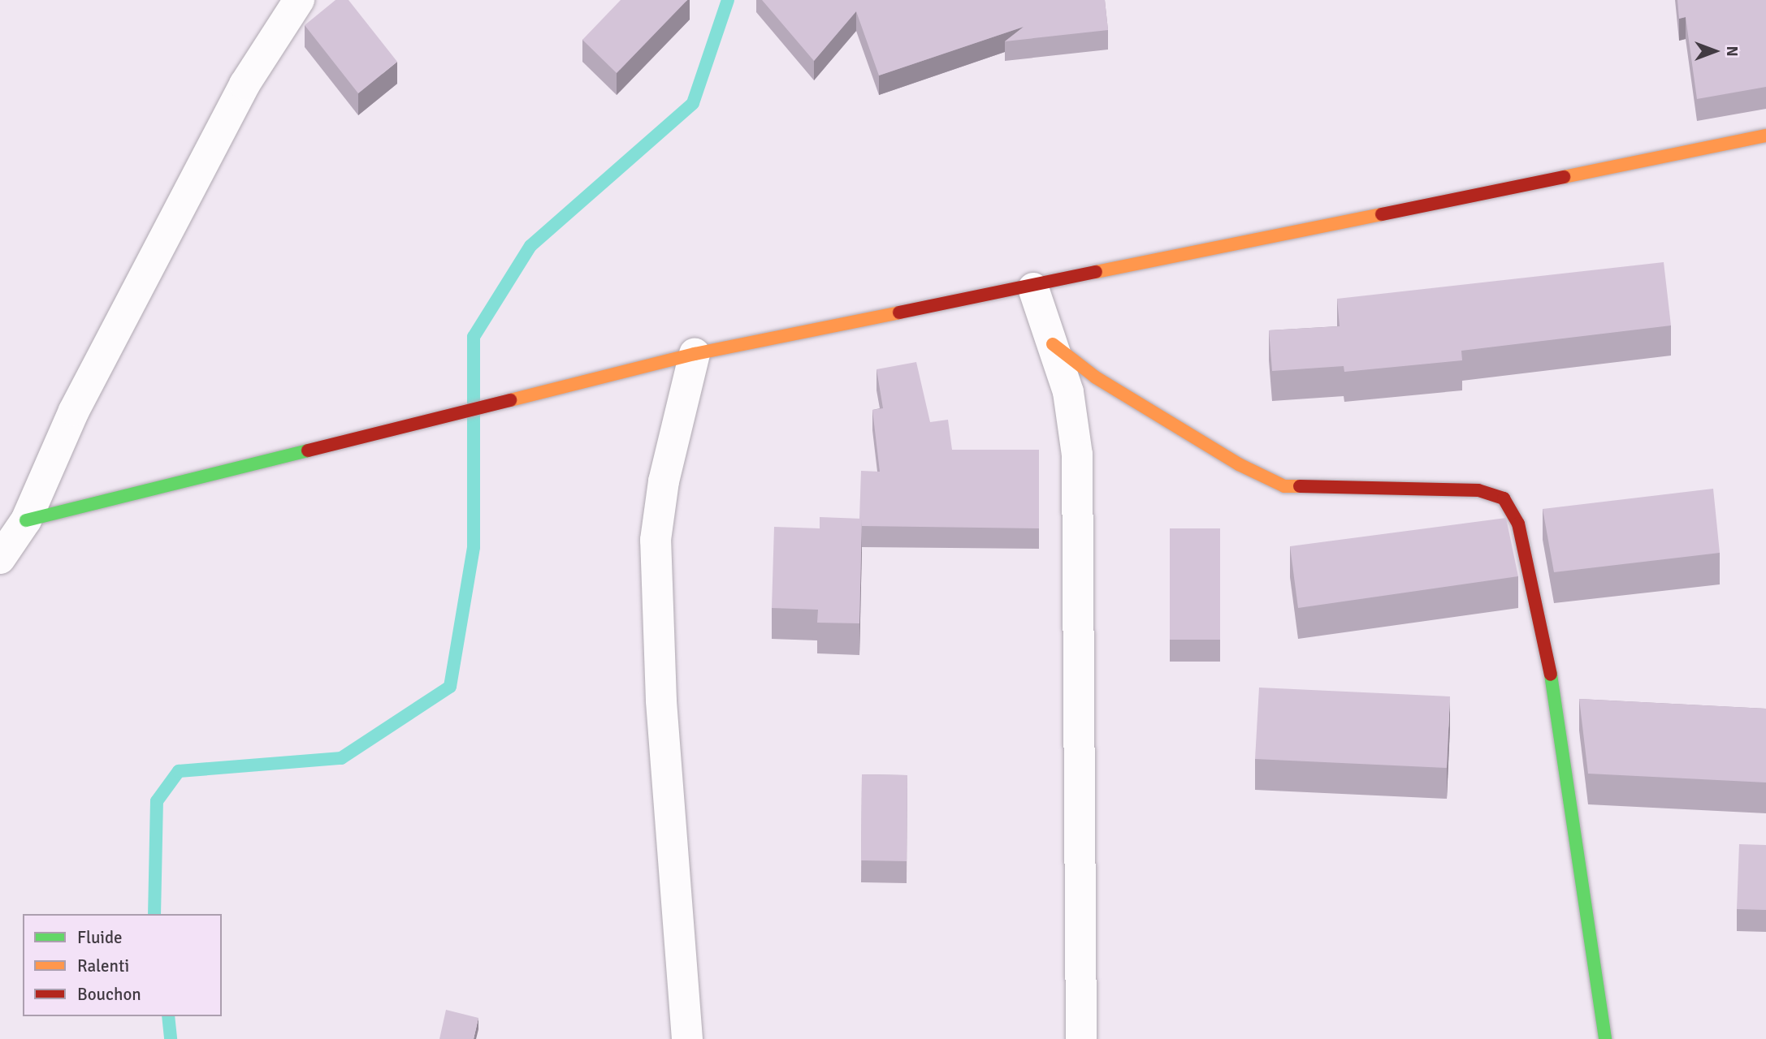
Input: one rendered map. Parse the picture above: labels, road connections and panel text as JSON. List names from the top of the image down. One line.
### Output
{"legend":["Fluide","Ralenti","Bouchon"],"north":"right"}
